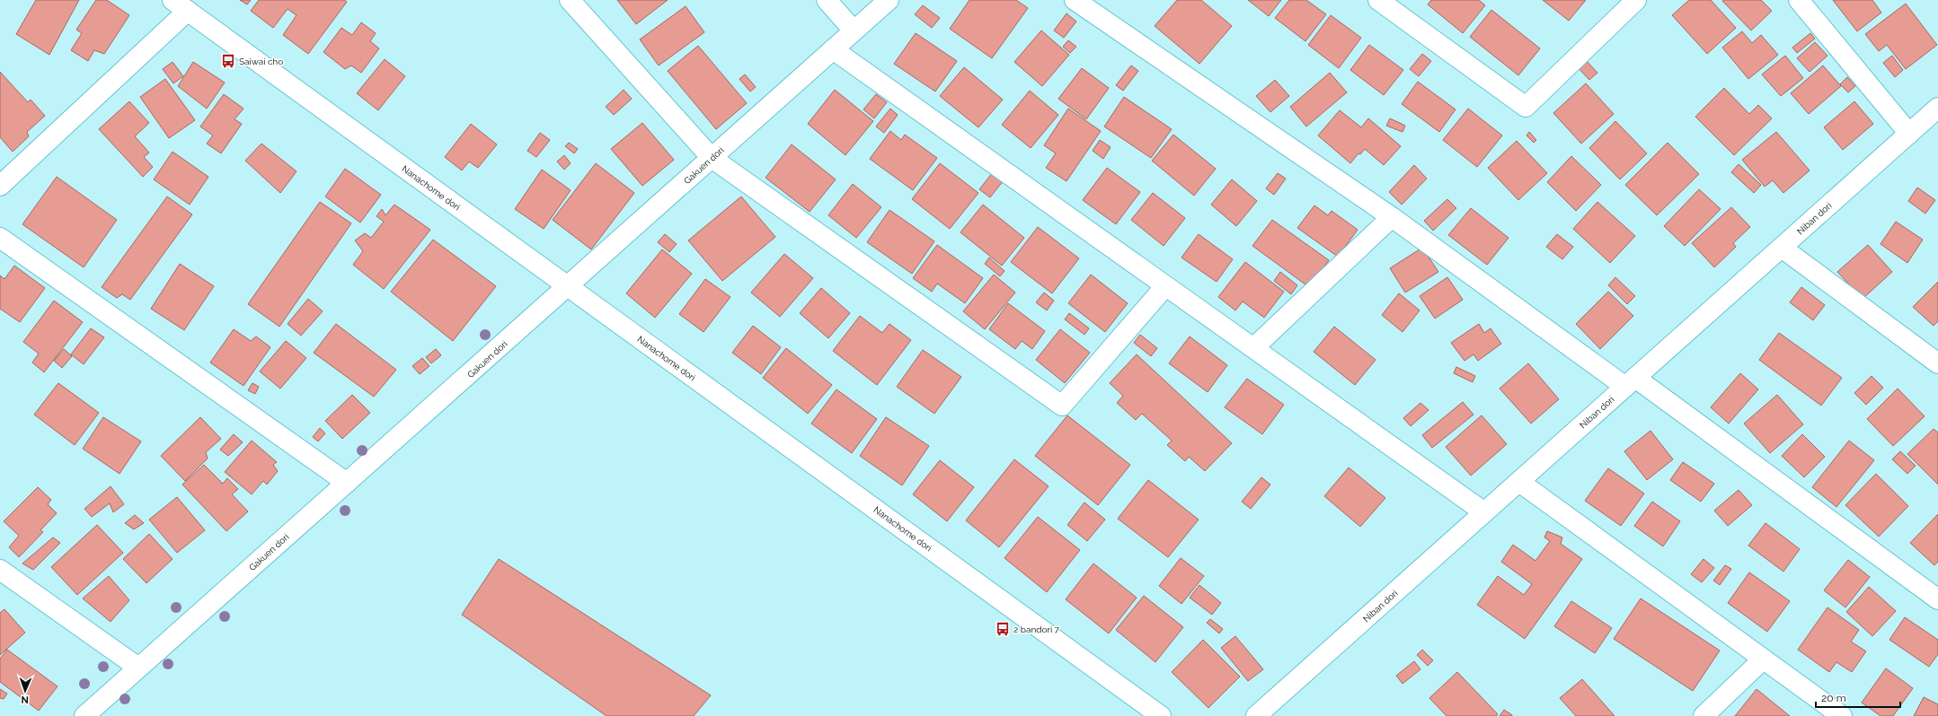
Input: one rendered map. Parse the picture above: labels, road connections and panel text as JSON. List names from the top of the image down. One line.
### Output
{"streets":{"street":["Gakuen dori","Nanachome dori","Niban dori"]},"crossings":[["Gakuen dori","Nanachome dori"]],"places":{"bus stop":["Saiwai cho","2 bandori 7"]},"scale_bar":"20 m","north":"bottom"}
